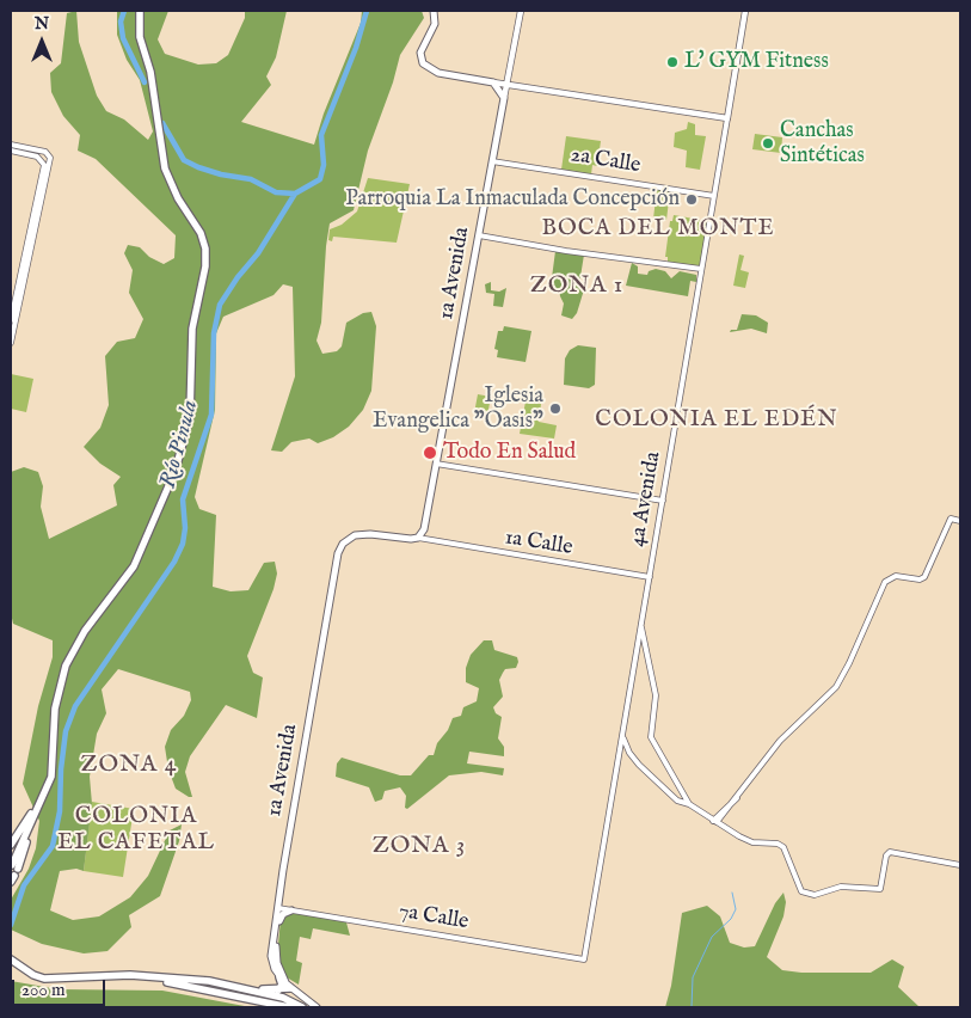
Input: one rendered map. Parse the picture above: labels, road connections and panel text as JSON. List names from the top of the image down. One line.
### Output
{"streets":{"main road":["1a Avenida","4a Avenida","1a Calle"],"street":["2a Calle","7a Calle"]},"crossings":[["2a Calle","1a Avenida"],["2a Calle","4a Avenida"],["1a Avenida","1a Calle"],["1a Avenida","7a Calle"],["4a Avenida","1a Calle"],["4a Avenida","7a Calle"]],"districts":["BOCA DEL MONTE","ZONA 1","COLONIA EL EDÉN","ZONA 4","COLONIA EL CAFETAL","ZONA 3"],"water":["Río Pinula"],"places":["L' GYM Fitness","Canchas Sintéticas","Parroquia La Inmaculada Concepción","Iglesia Evangelica \"Oasis\"","Todo En Salud"],"scale_bar":"200 m","north":"top"}
